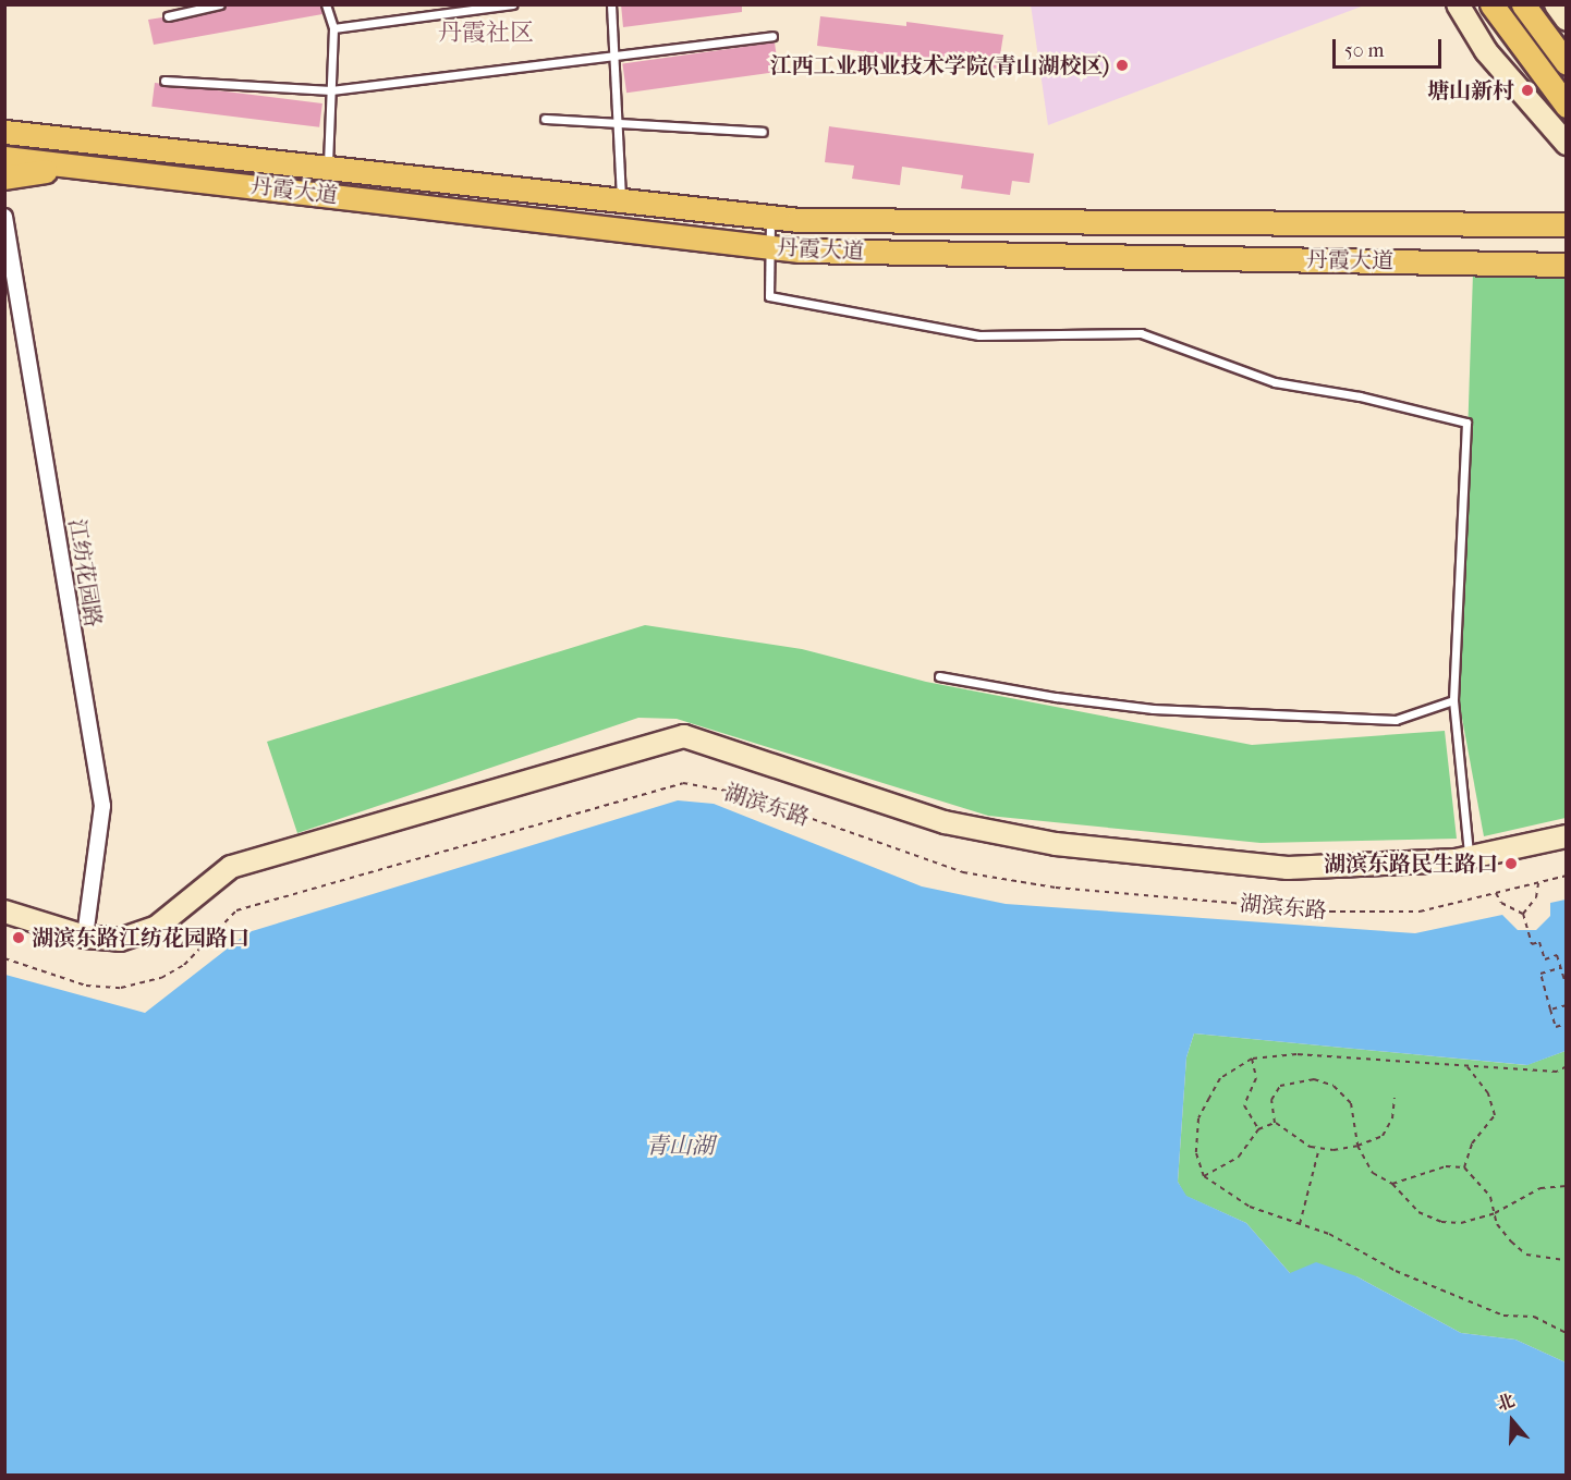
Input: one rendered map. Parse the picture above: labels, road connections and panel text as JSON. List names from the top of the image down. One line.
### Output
{"streets":{"main road":["丹霞大道"],"street":["江纺花园路","湖滨东路"]},"crossings":[["江纺花园路","湖滨东路"]],"districts":["丹霞社区"],"water":["青山湖"],"places":["江西工业职业技术学院(青山湖校区)","塘山新村","湖滨东路民生路口","湖滨东路江纺花园路口"],"scale_bar":"50 m","north":"top"}
